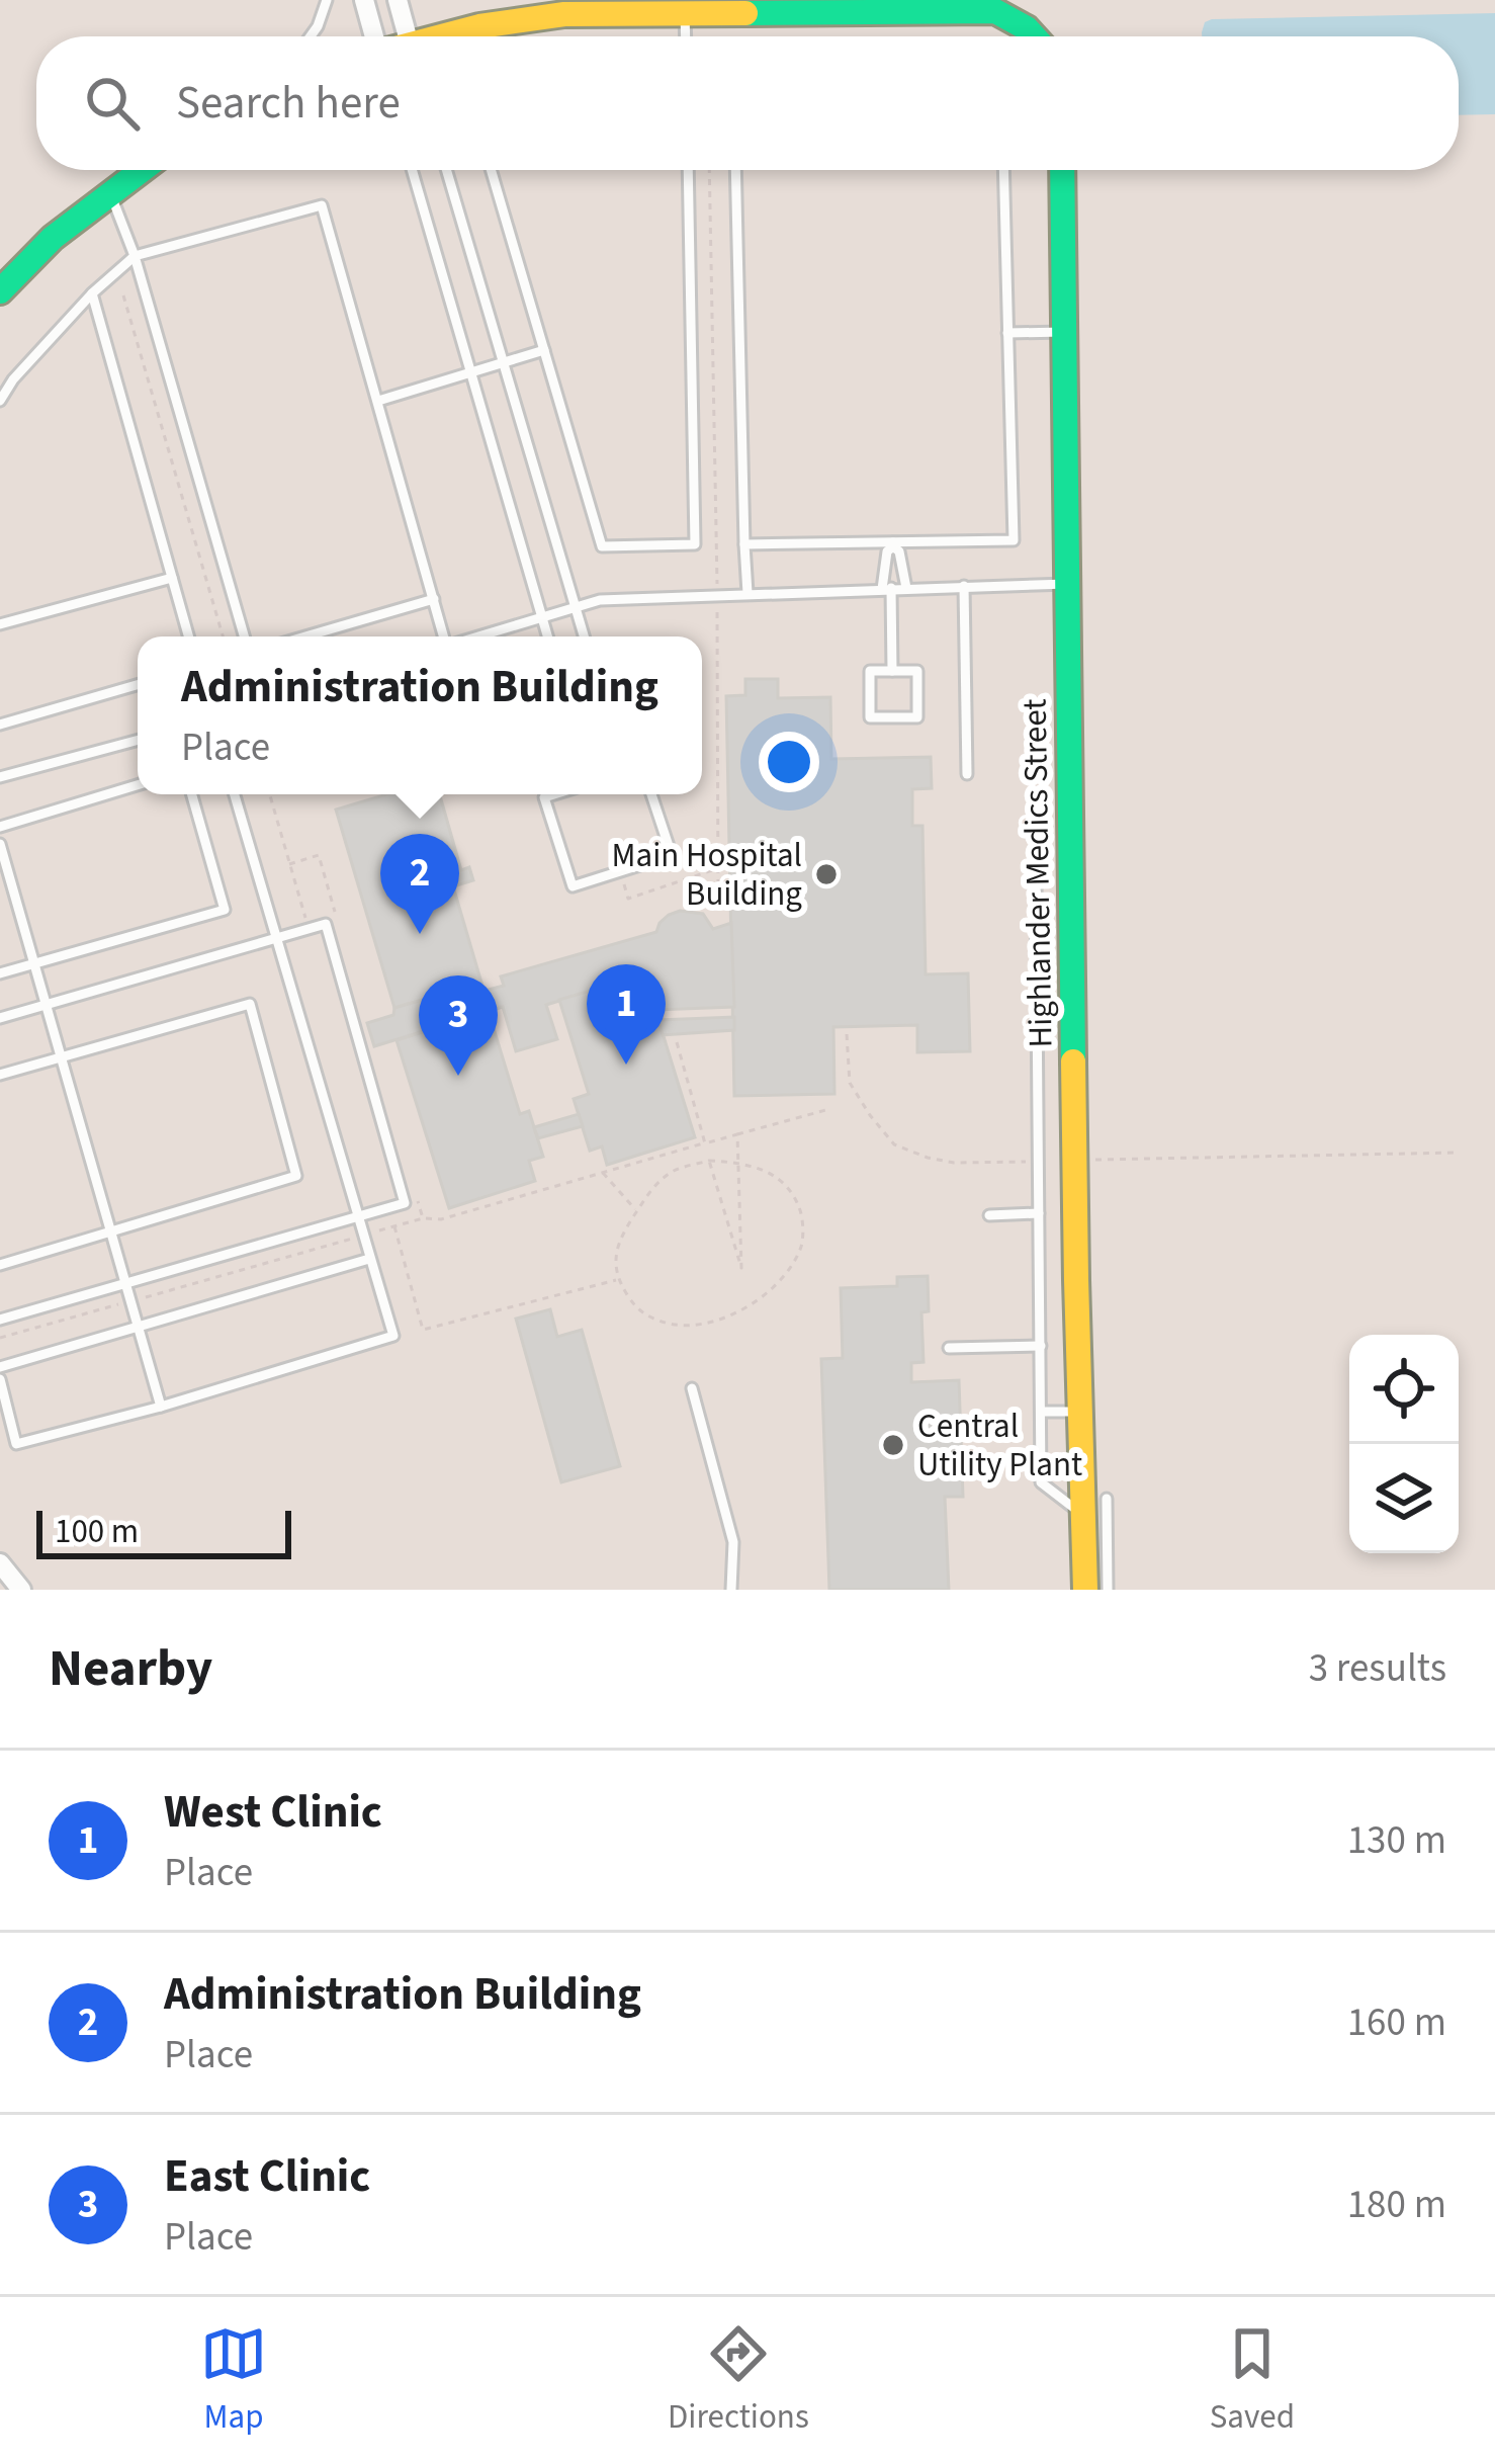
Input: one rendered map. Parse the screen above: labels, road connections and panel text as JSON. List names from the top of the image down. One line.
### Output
{"streets":{"street":["Highlander Medics Street"]},"places":["Main Hospital Building","Central Utility Plant"],"scale_bar":"100 m","page":{"search":"Search here","popup":["Administration Building","Place"],"pins":["2","1","3"],"scale":"100 m","heading":["Nearby","3 results"],"list":[{"mark":"1","name":"West Clinic","note":"Place","value":"130 m"},{"mark":"2","name":"Administration Building","note":"Place","value":"160 m"},{"mark":"3","name":"East Clinic","note":"Place","value":"180 m"}],"nav":["Map","Directions","Saved"]}}
